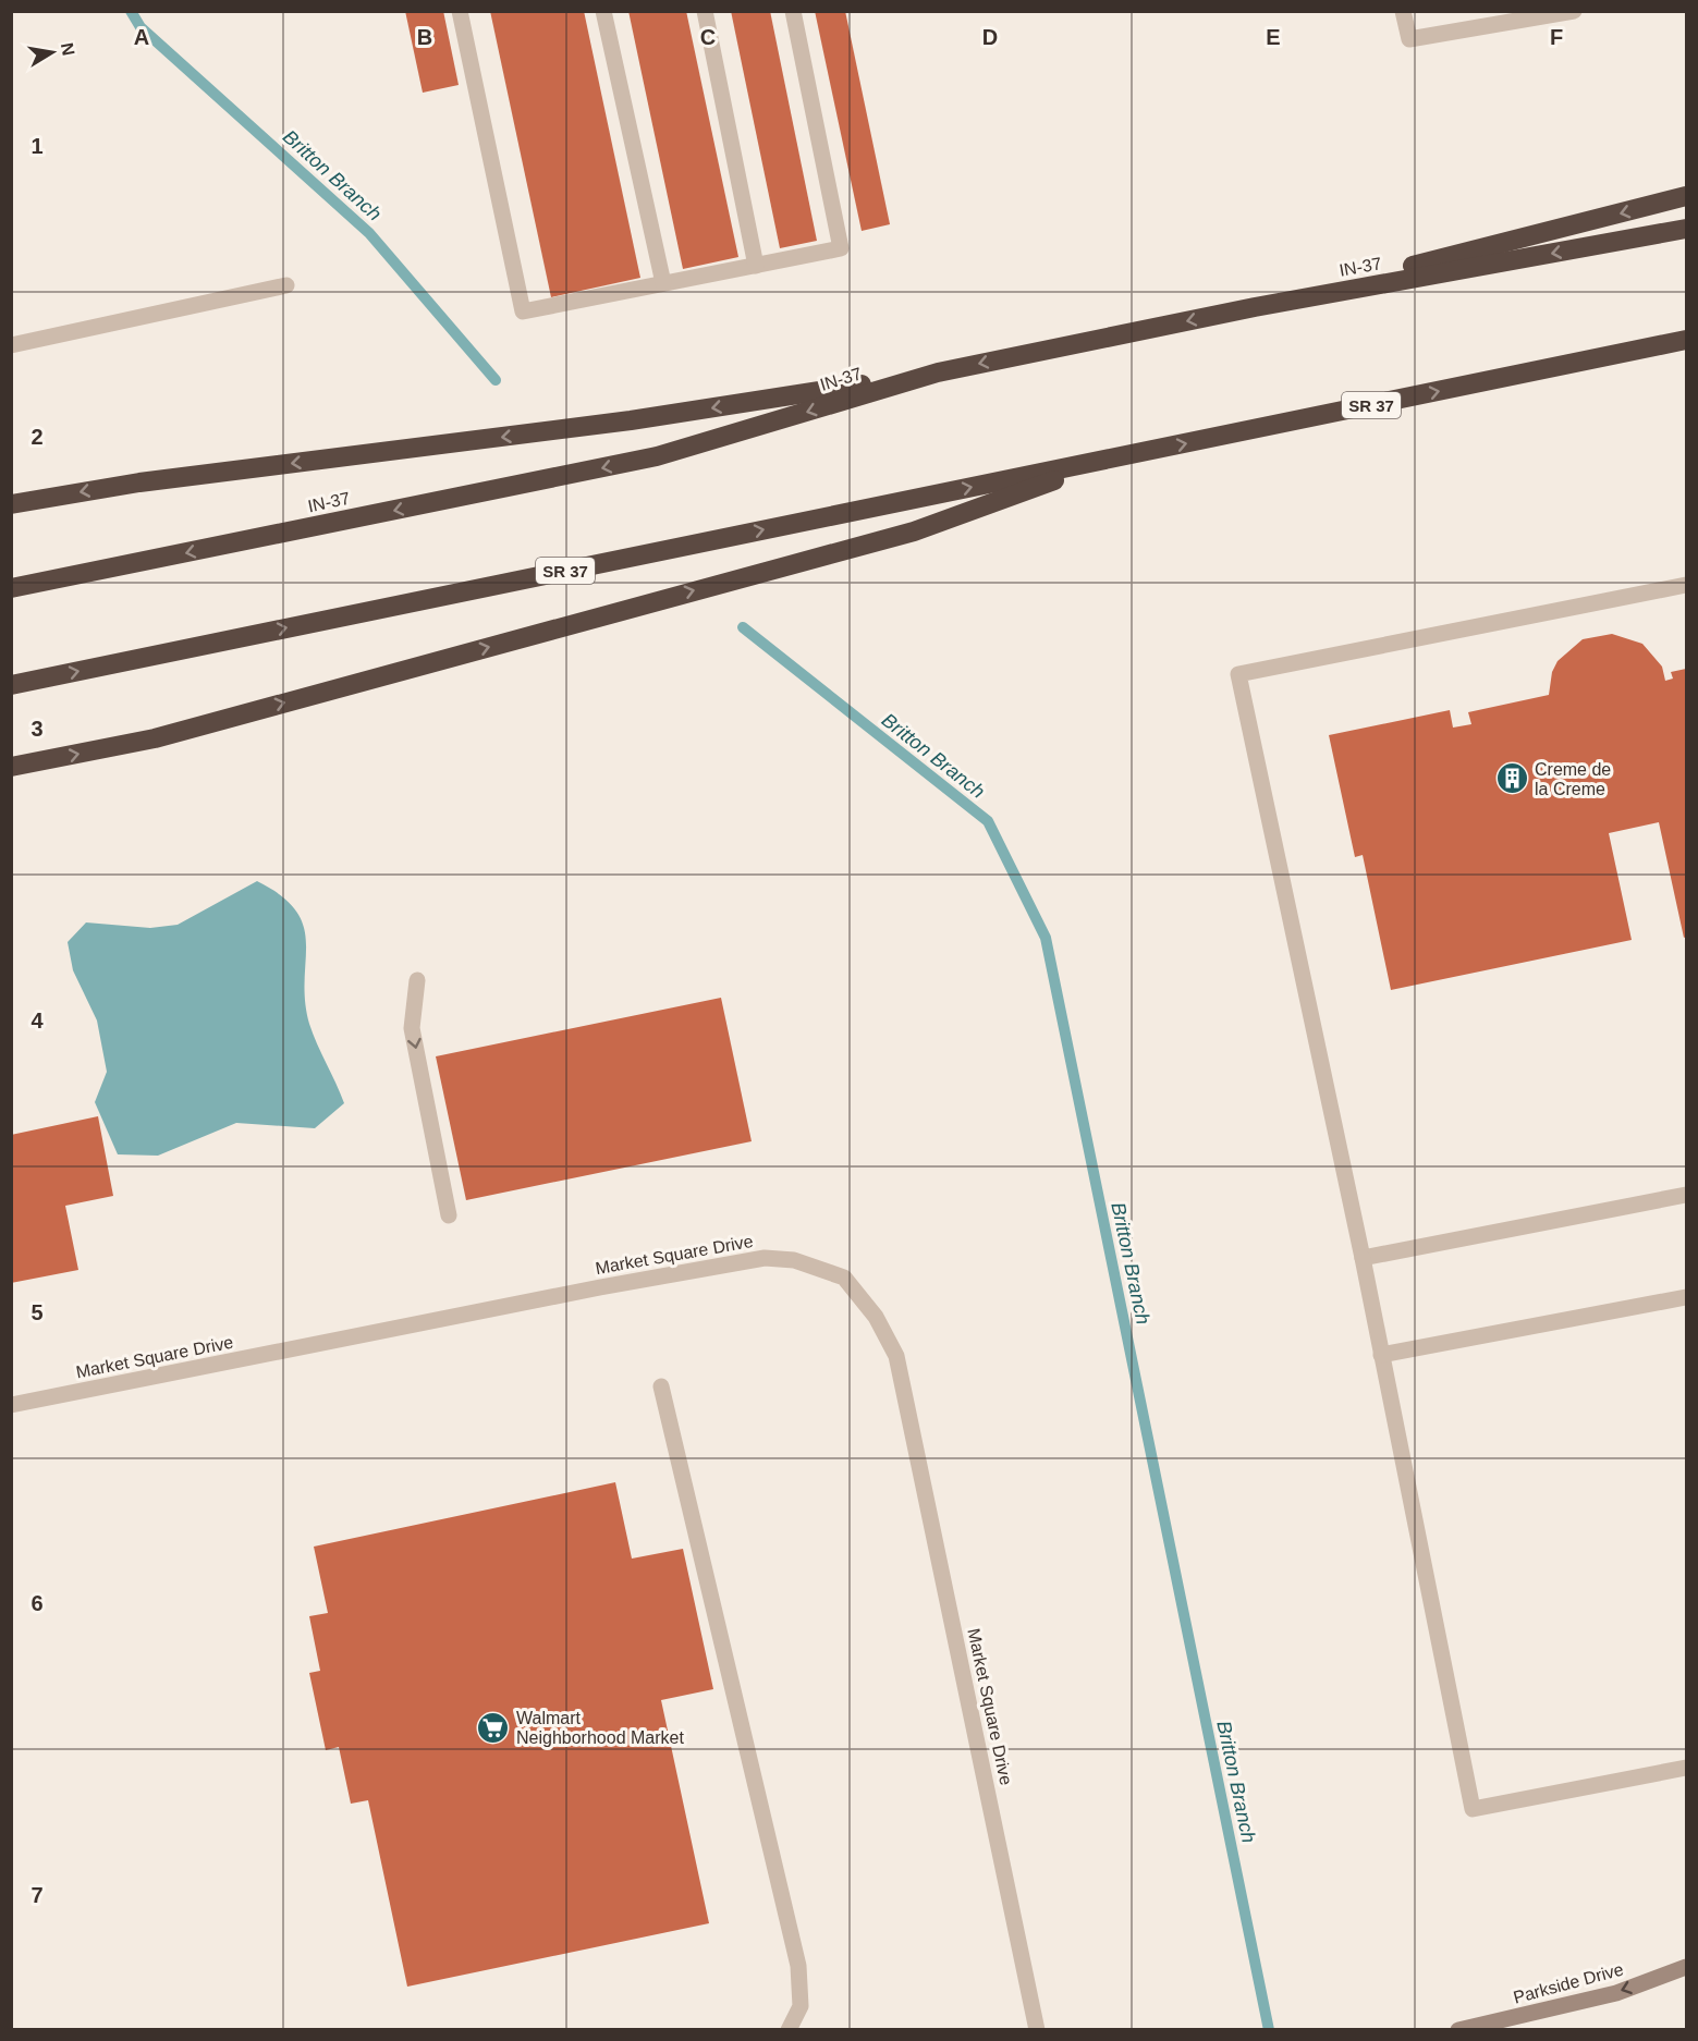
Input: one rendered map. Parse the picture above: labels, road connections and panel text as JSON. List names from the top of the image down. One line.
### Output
{"streets":{"highway":["IN-37","SR 37"],"street":["Market Square Drive","Parkside Drive"]},"one_way":["Parkside Drive"],"water":["Britton Branch"],"places":{"building":["Creme de la Creme"],"supermarket":["Walmart Neighborhood Market"]},"north":"right","grid":{"columns":["A","B","C","D","E","F"],"rows":["1","2","3","4","5","6","7"]}}
